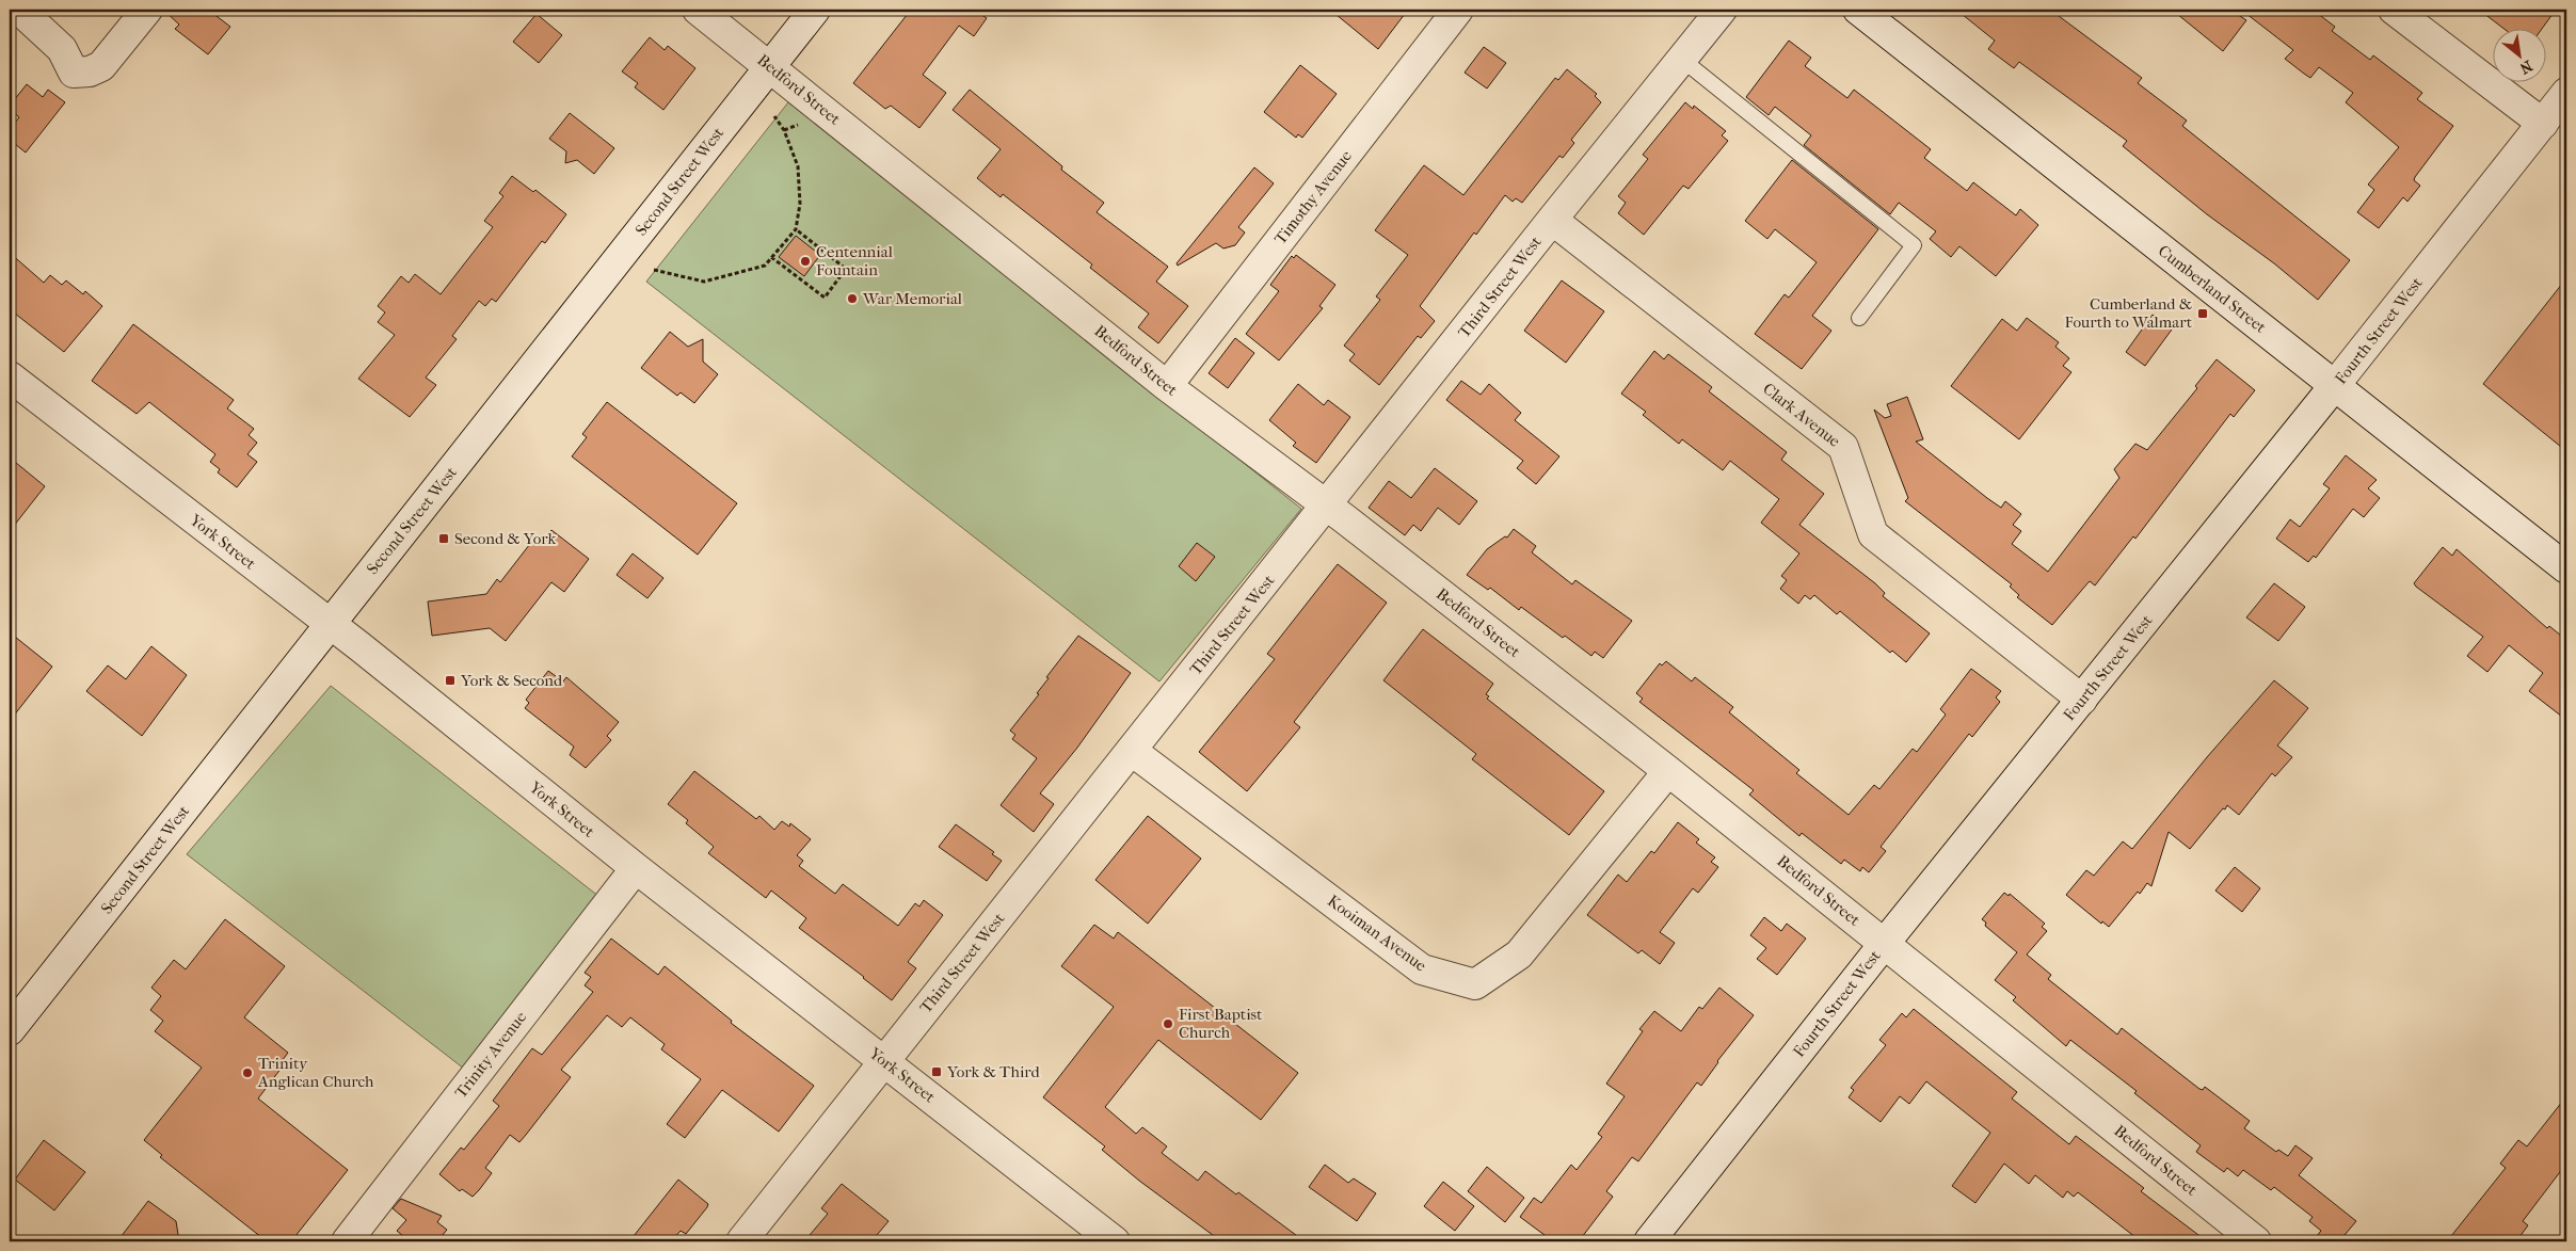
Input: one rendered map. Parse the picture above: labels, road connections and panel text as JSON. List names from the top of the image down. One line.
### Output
{"streets":{"street":["Bedford Street","Second Street West","Timothy Avenue","Third Street West","Cumberland Street","Fourth Street West","Clark Avenue","York Street","Kooiman Avenue","Trinity Avenue"]},"crossings":[["Bedford Street","Second Street West"],["Bedford Street","Timothy Avenue"],["Bedford Street","Third Street West"],["Bedford Street","Fourth Street West"],["Bedford Street","Kooiman Avenue"],["Second Street West","York Street"],["Third Street West","Clark Avenue"],["Third Street West","York Street"],["Third Street West","Kooiman Avenue"],["Cumberland Street","Fourth Street West"],["Fourth Street West","Clark Avenue"],["York Street","Trinity Avenue"]],"places":{"other":["Centennial Fountain","War Memorial","First Baptist Church","Trinity Anglican Church"],"transit":["Cumberland & Fourth to Walmart","Second & York","York & Second","York & Third"]},"north":"bottom right"}
